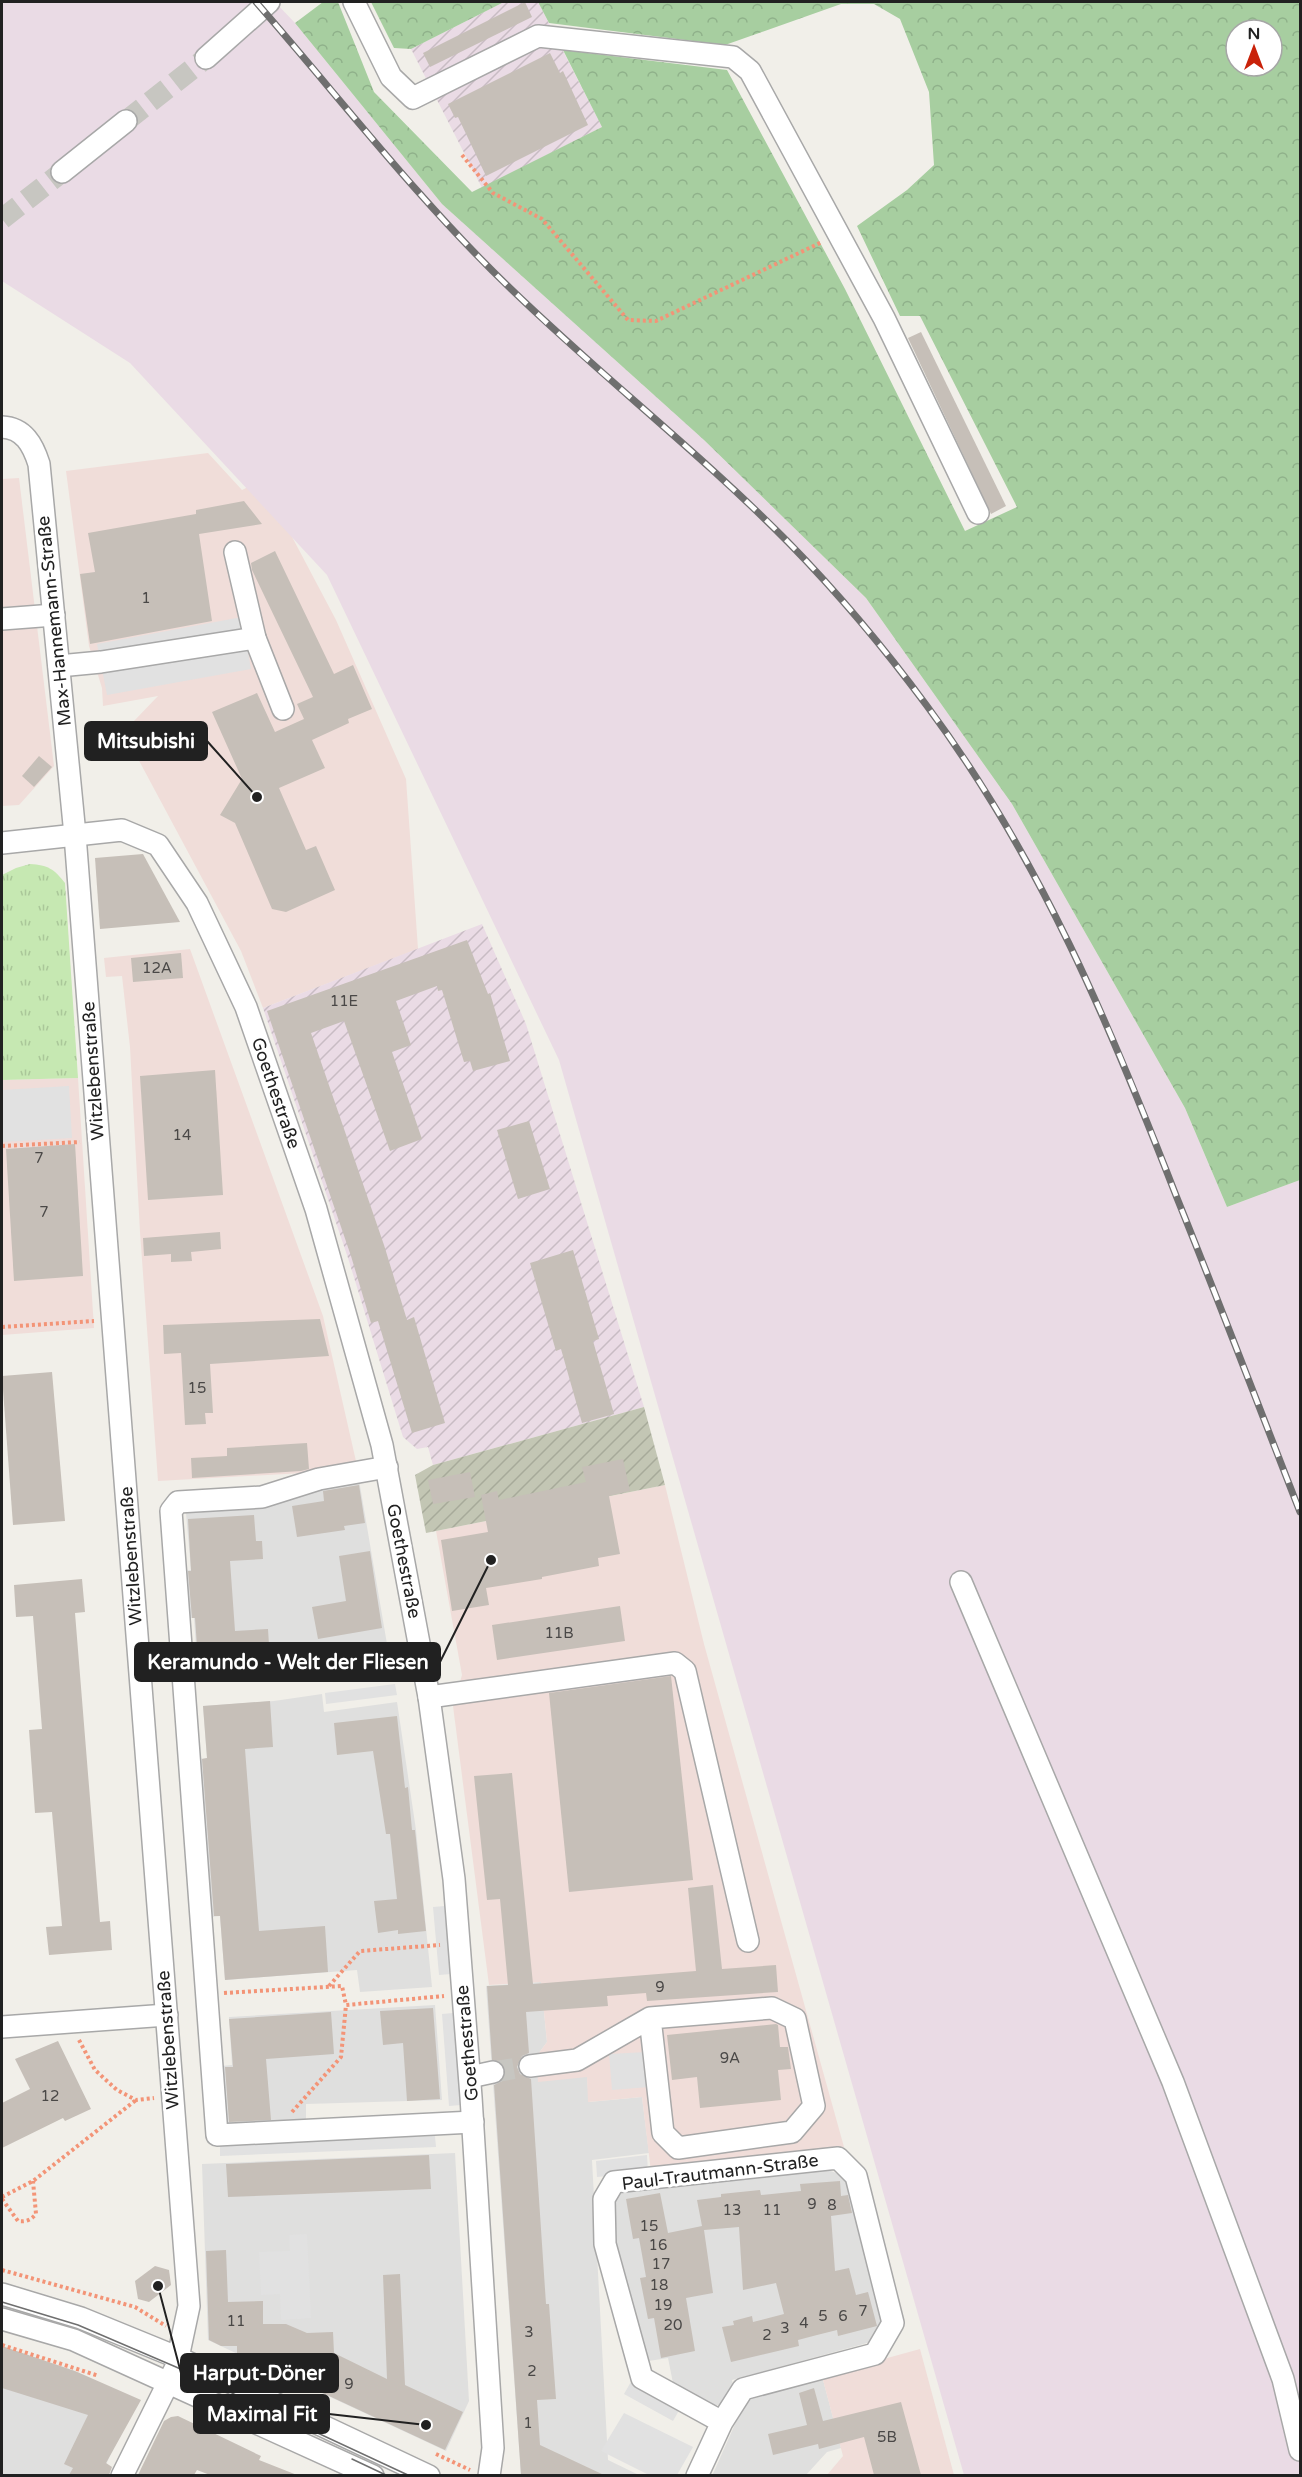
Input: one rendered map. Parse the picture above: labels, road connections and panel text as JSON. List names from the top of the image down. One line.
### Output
{"streets":{"street":["Max-Hannemann-Straße","Witzlebenstraße","Goethestraße","Paul-Trautmann-Straße"]},"crossings":[["Max-Hannemann-Straße","Witzlebenstraße"],["Max-Hannemann-Straße","Goethestraße"],["Witzlebenstraße","Goethestraße"]],"places":["Mitsubishi","Keramundo - Welt der Fliesen","Harput-Döner","Maximal Fit"],"house_numbers":["1","12A","11E","14","7","7","15","11B","9","9A","12","9","8","13","11","15","16","17","18","19","7","5","6","11","4","20","3","3","2","2","9","1","5B"],"north":"top"}
